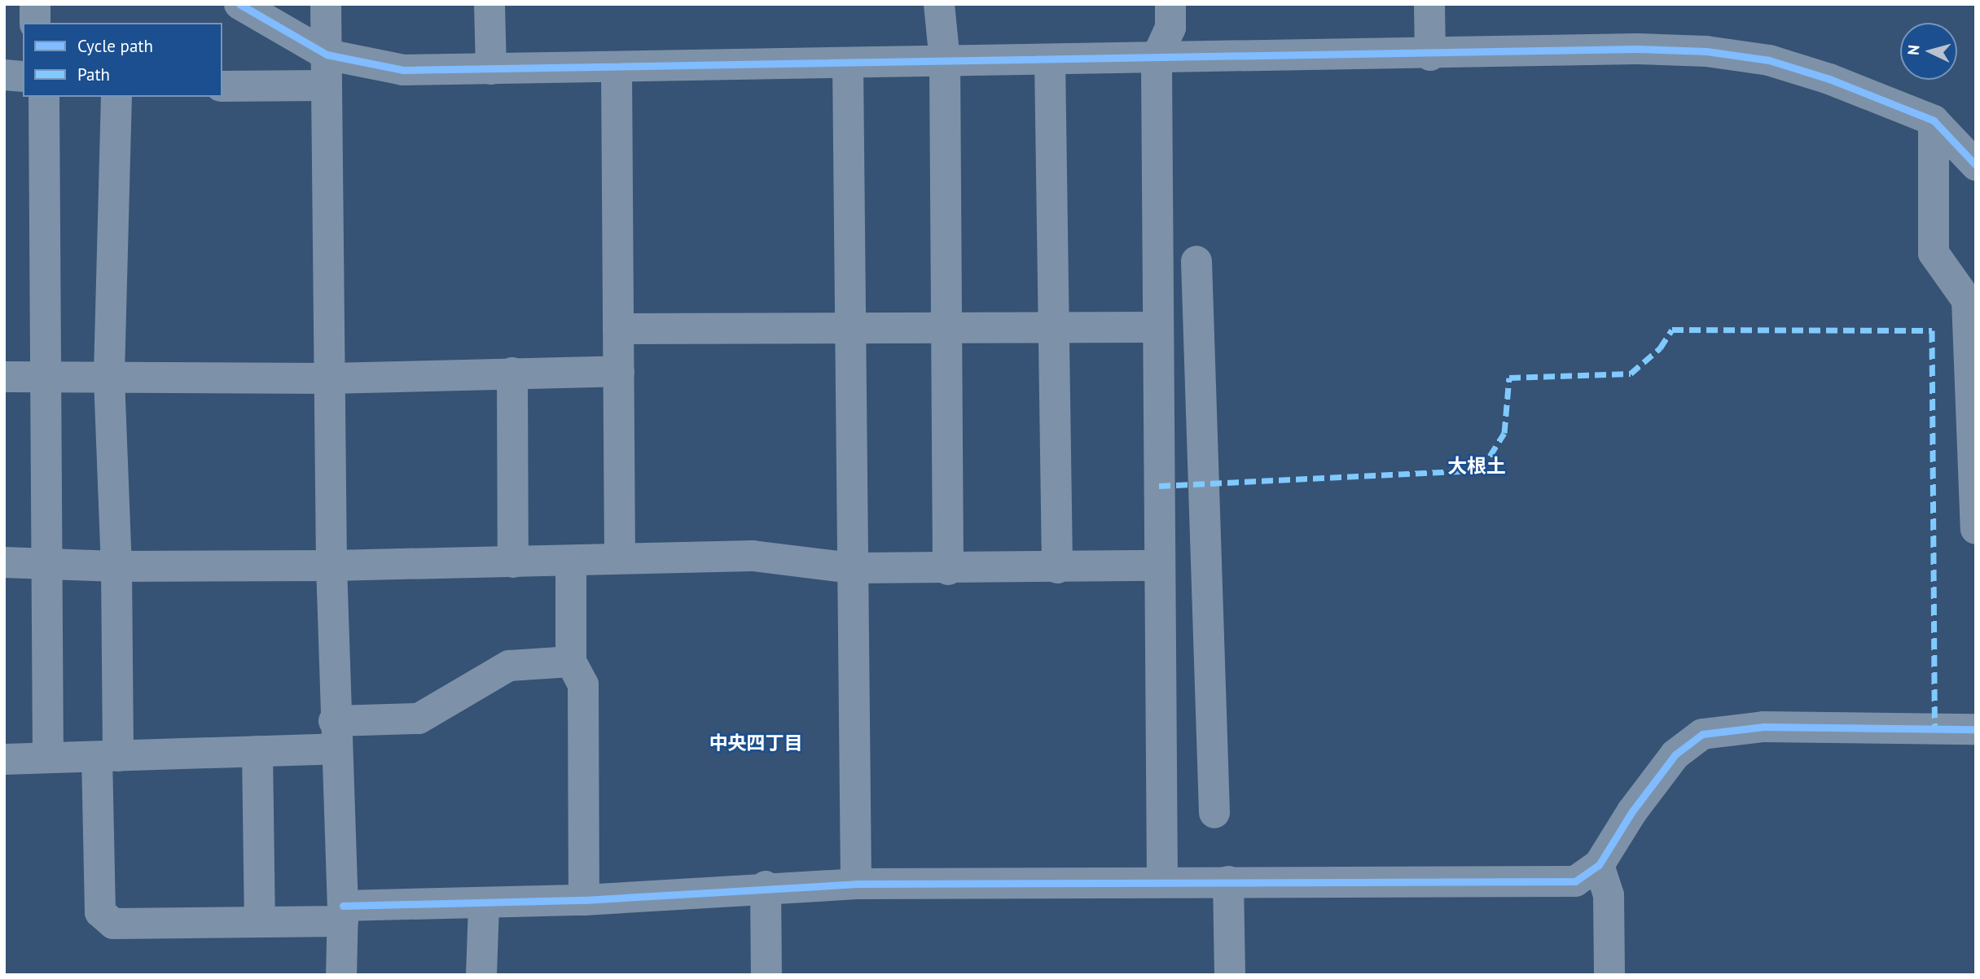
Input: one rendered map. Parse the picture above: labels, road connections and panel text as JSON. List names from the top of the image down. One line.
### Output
{"districts":["大根土","中央四丁目"],"legend":["Cycle path","Path"],"north":"left"}
